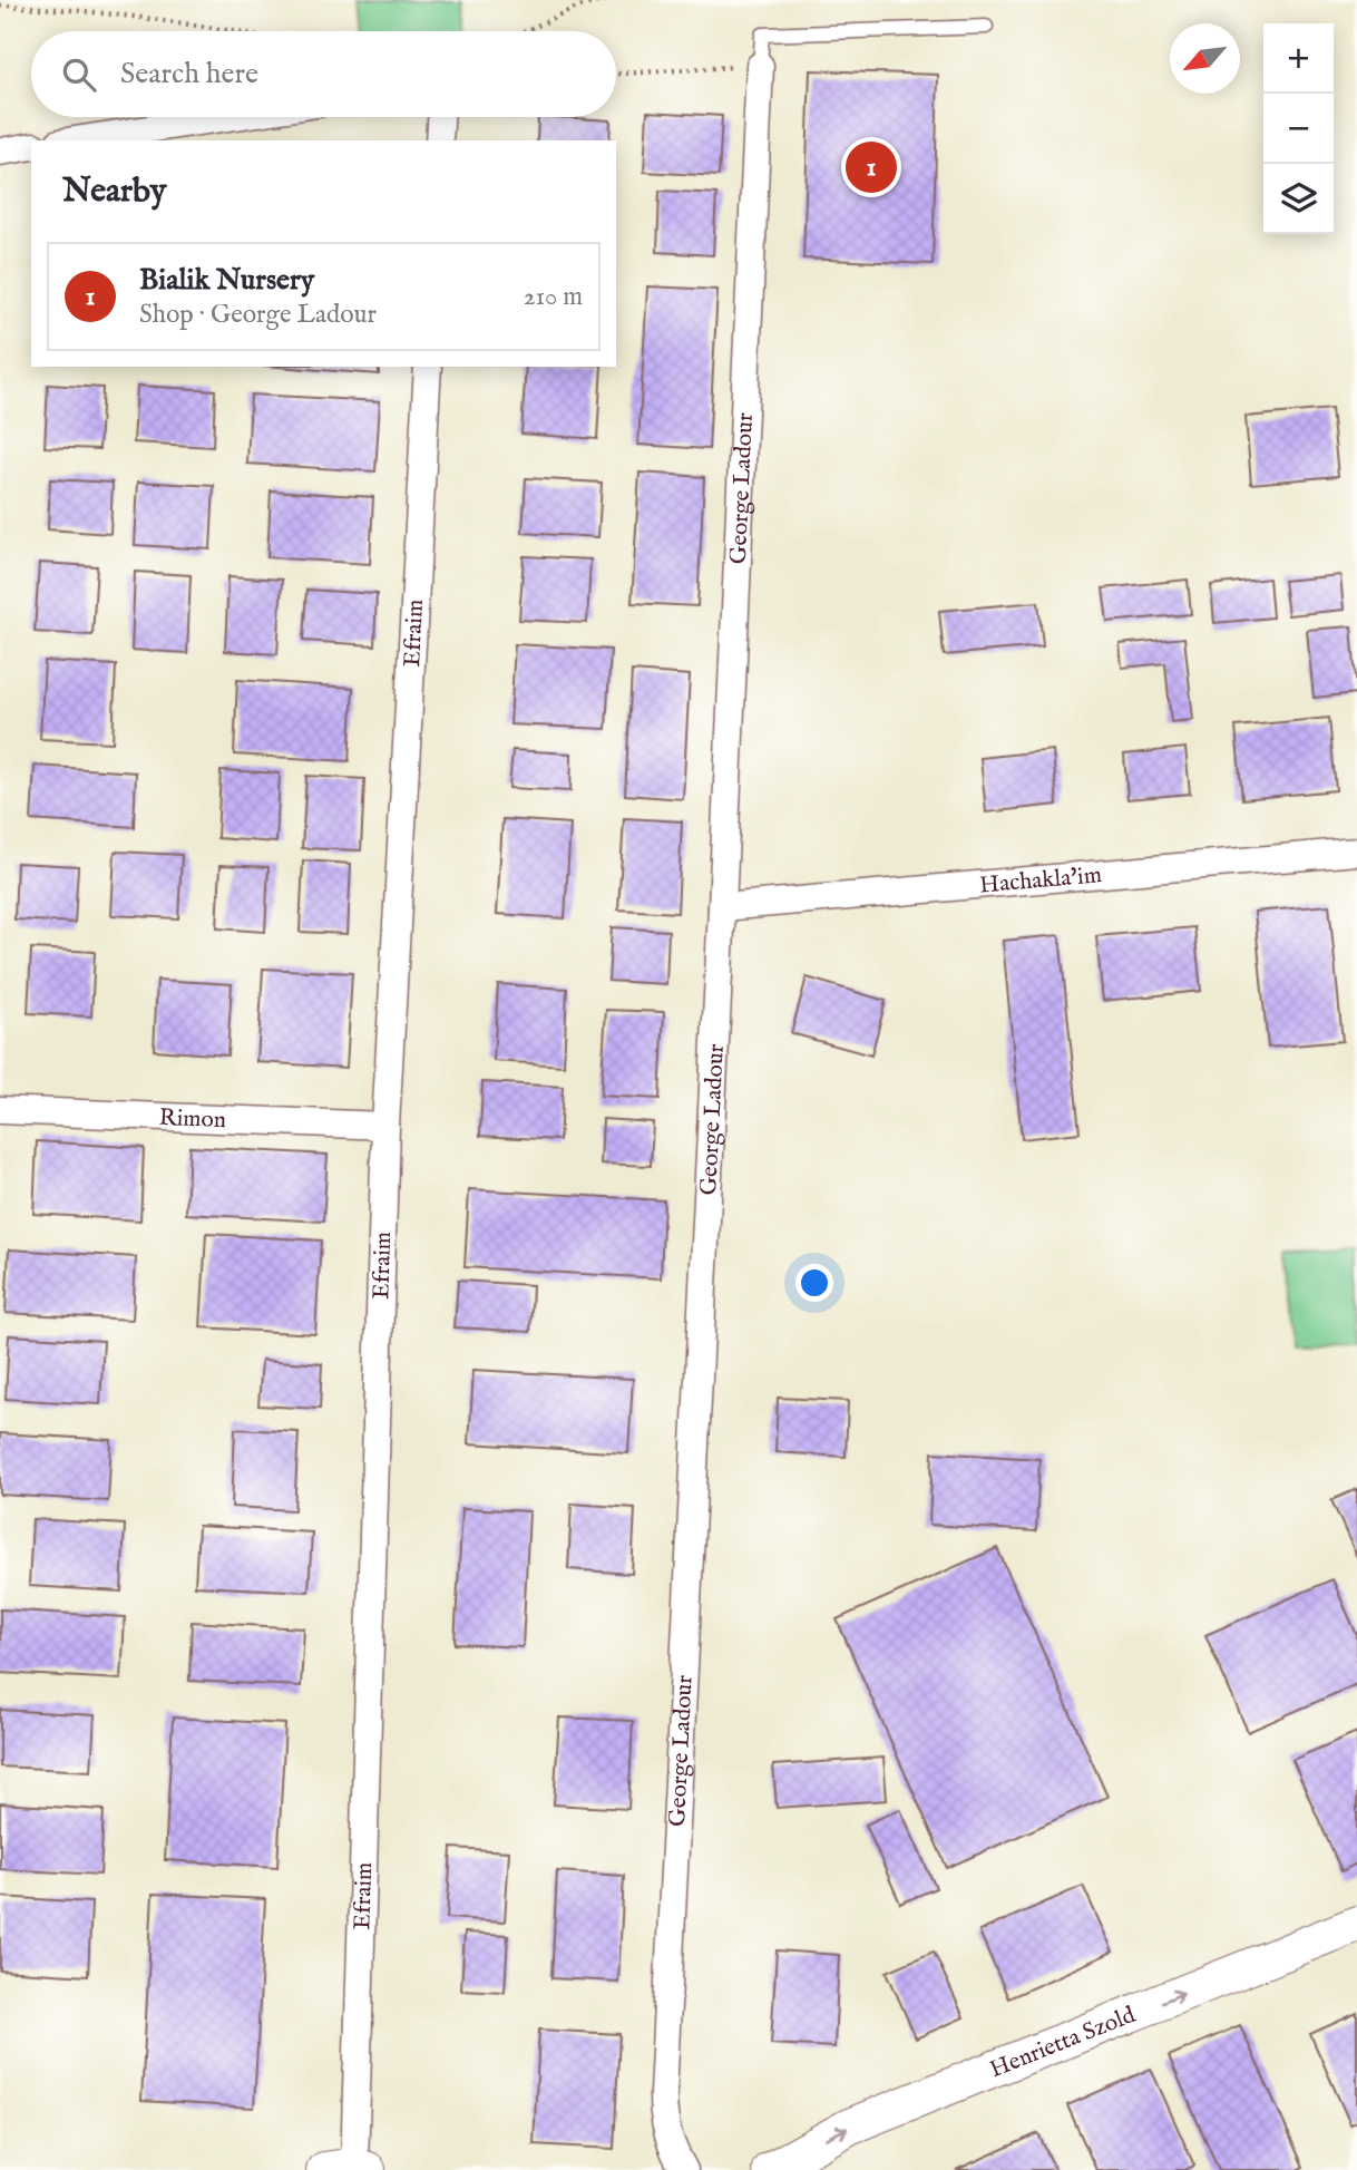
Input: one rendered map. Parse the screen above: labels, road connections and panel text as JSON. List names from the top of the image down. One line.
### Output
{"streets":{"street":["George Ladour","Efraim","Hachakla'im","Rimon","Henrietta Szold"]},"crossings":[["George Ladour","Hachakla'im"],["Efraim","Rimon"]],"one_way":["Henrietta Szold"],"north":"bottom left","page":{"map_buttons":["+","−"],"search":"Search here","pins":"1","heading":"Nearby","list":[{"mark":"1","name":"Bialik Nursery","note":"Shop · George Ladour","value":"210 m"}]}}
